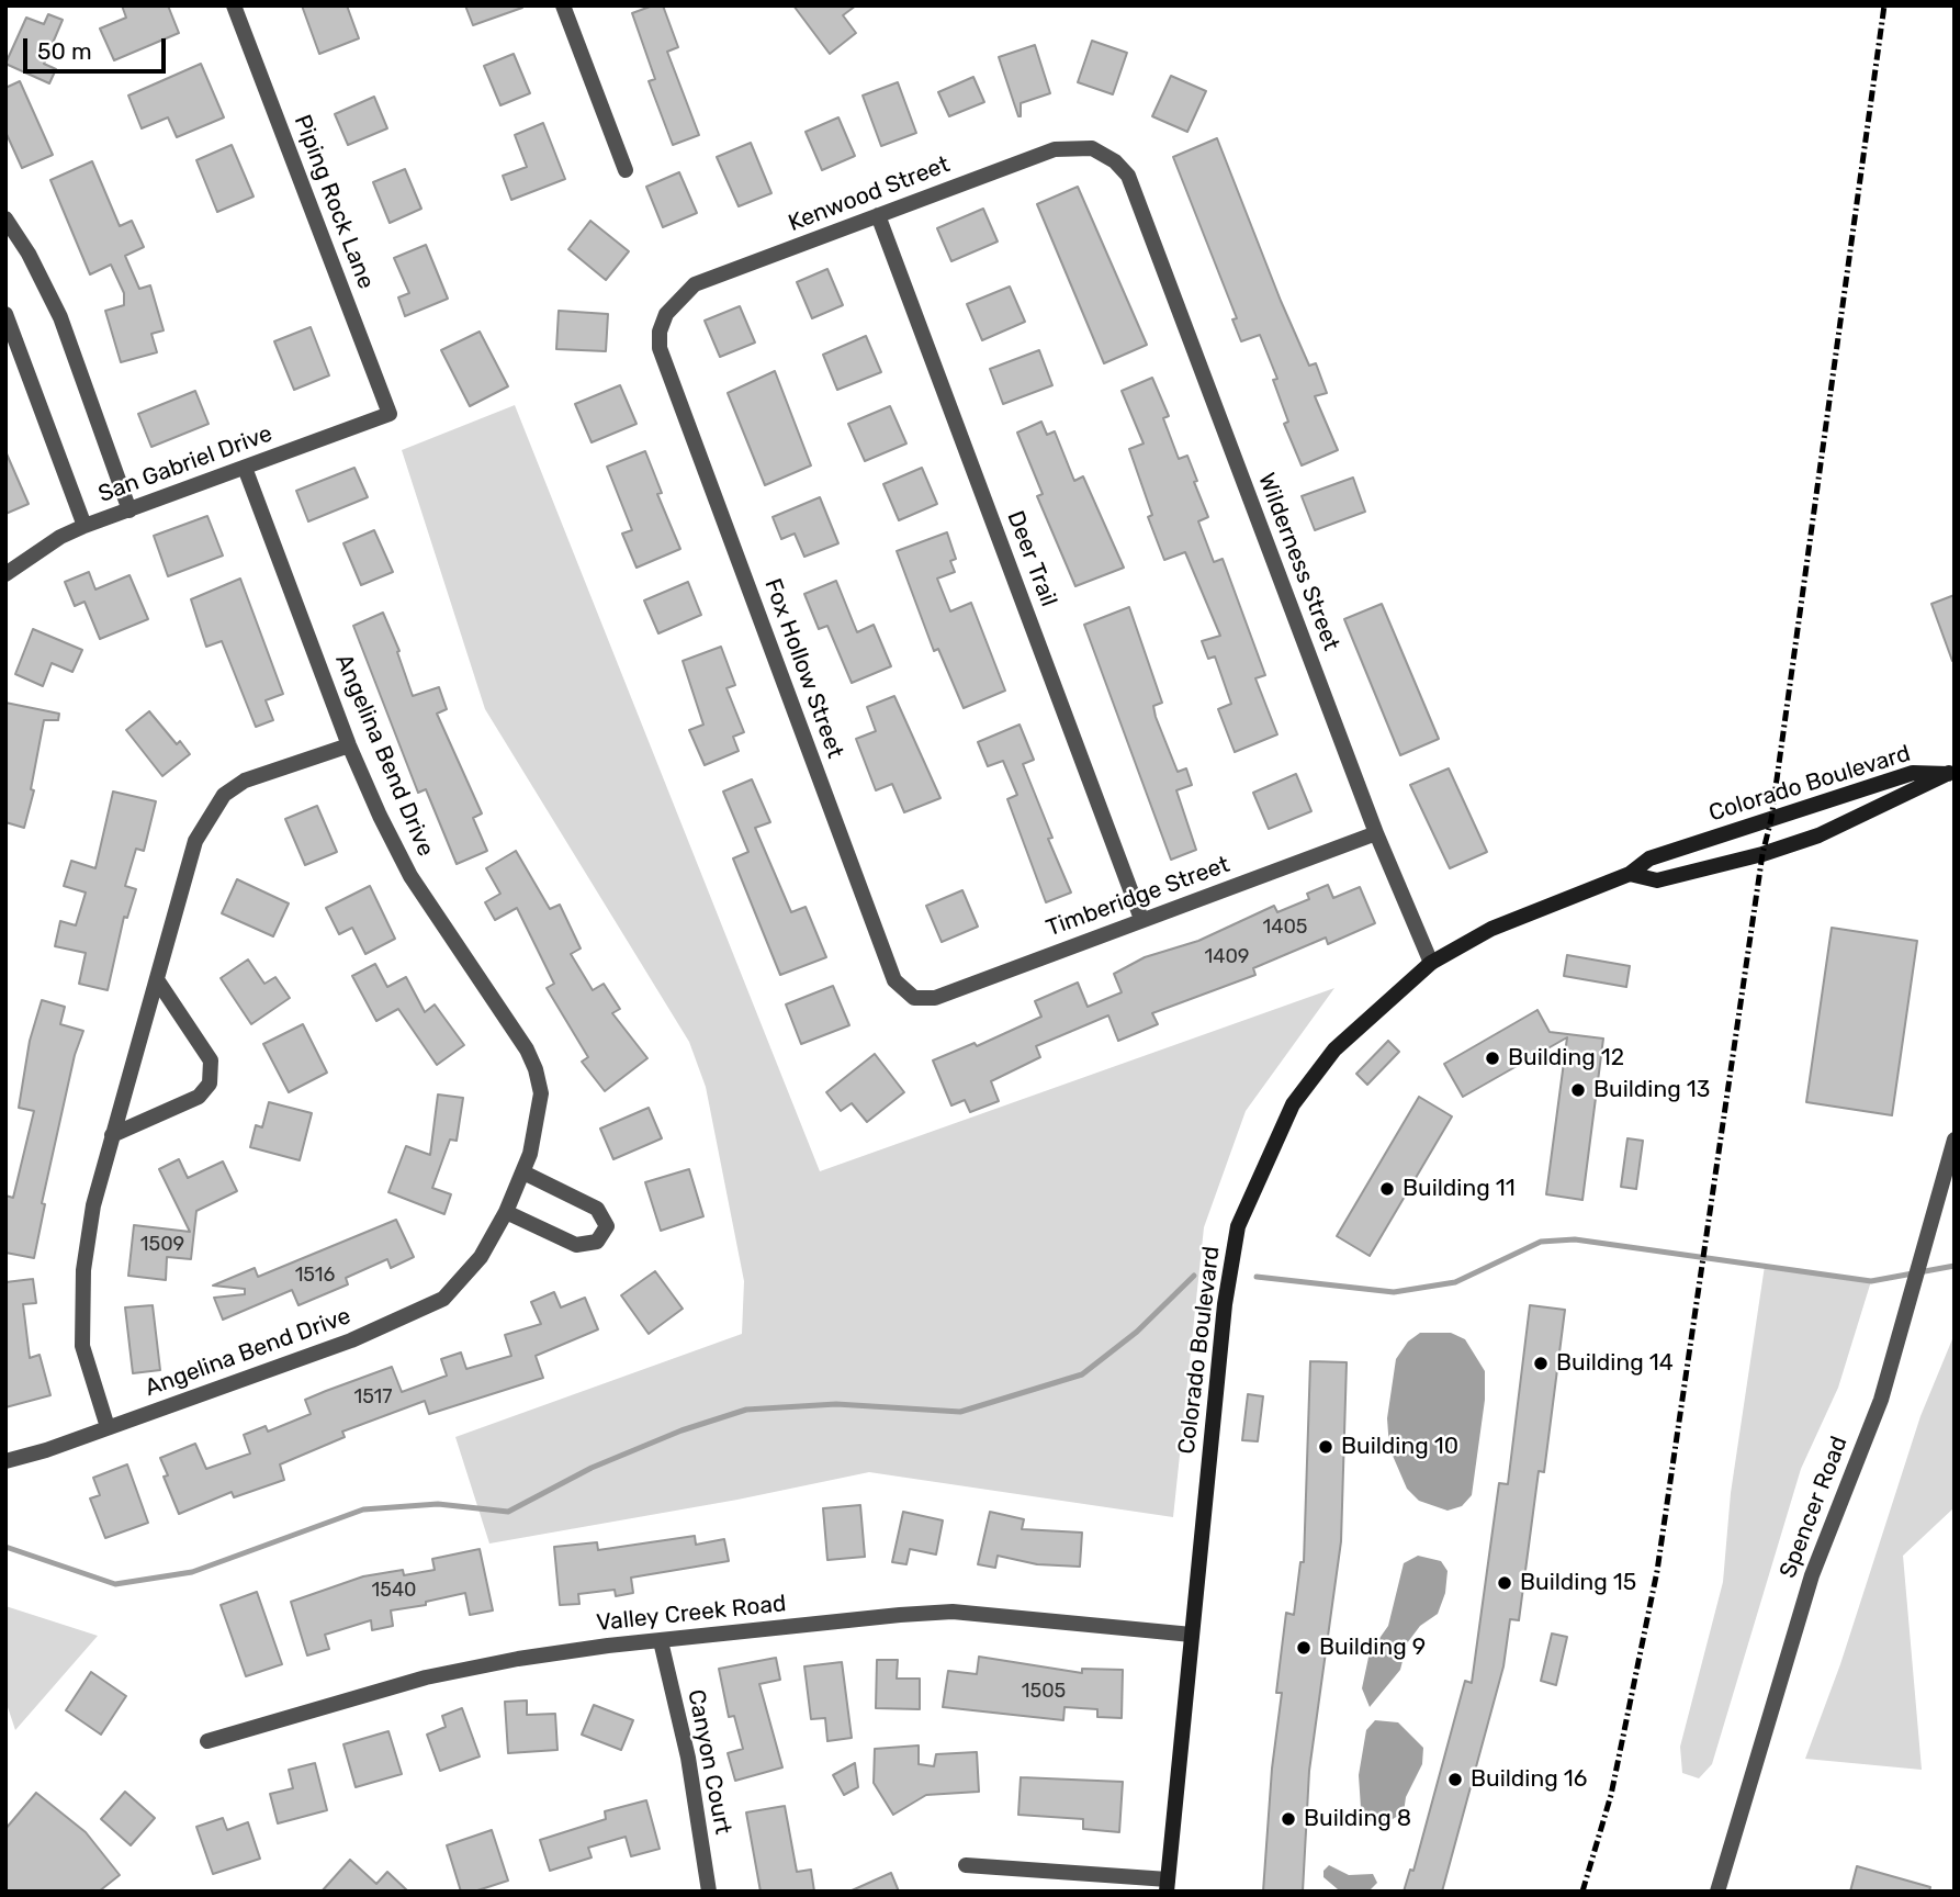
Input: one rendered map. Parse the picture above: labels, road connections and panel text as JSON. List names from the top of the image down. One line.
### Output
{"streets":{"main road":["Colorado Boulevard"],"street":["Kenwood Street","Piping Rock Lane","San Gabriel Drive","Deer Trail","Wilderness Street","Fox Hollow Street","Angelina Bend Drive","Timberidge Street","Spencer Road","Valley Creek Road","Canyon Court"]},"crossings":[["Kenwood Street","Deer Trail"],["Kenwood Street","Wilderness Street"],["Kenwood Street","Fox Hollow Street"],["Piping Rock Lane","San Gabriel Drive"],["San Gabriel Drive","Angelina Bend Drive"],["Deer Trail","Timberidge Street"],["Wilderness Street","Colorado Boulevard"],["Wilderness Street","Timberidge Street"],["Fox Hollow Street","Timberidge Street"],["Colorado Boulevard","Valley Creek Road"],["Valley Creek Road","Canyon Court"]],"places":["Building 12","Building 13","Building 11","Building 14","Building 10","Building 15","Building 9","Building 16","Building 8"],"house_numbers":["1405","1409","1509","1516","1517","1540","1505"],"scale_bar":"50 m"}
